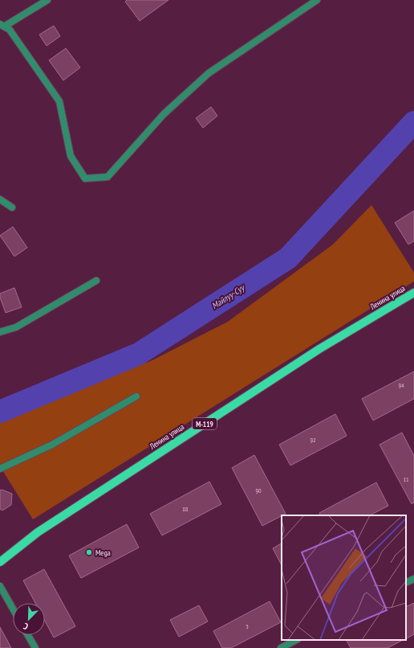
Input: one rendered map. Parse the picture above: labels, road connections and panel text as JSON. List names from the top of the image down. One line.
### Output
{"streets":{"main road":["Ленина улица","М-119"]},"water":["Майлуу-Суу"],"places":["Mega"],"house_numbers":["94","92","11","90","88","5"],"north":"bottom left"}
